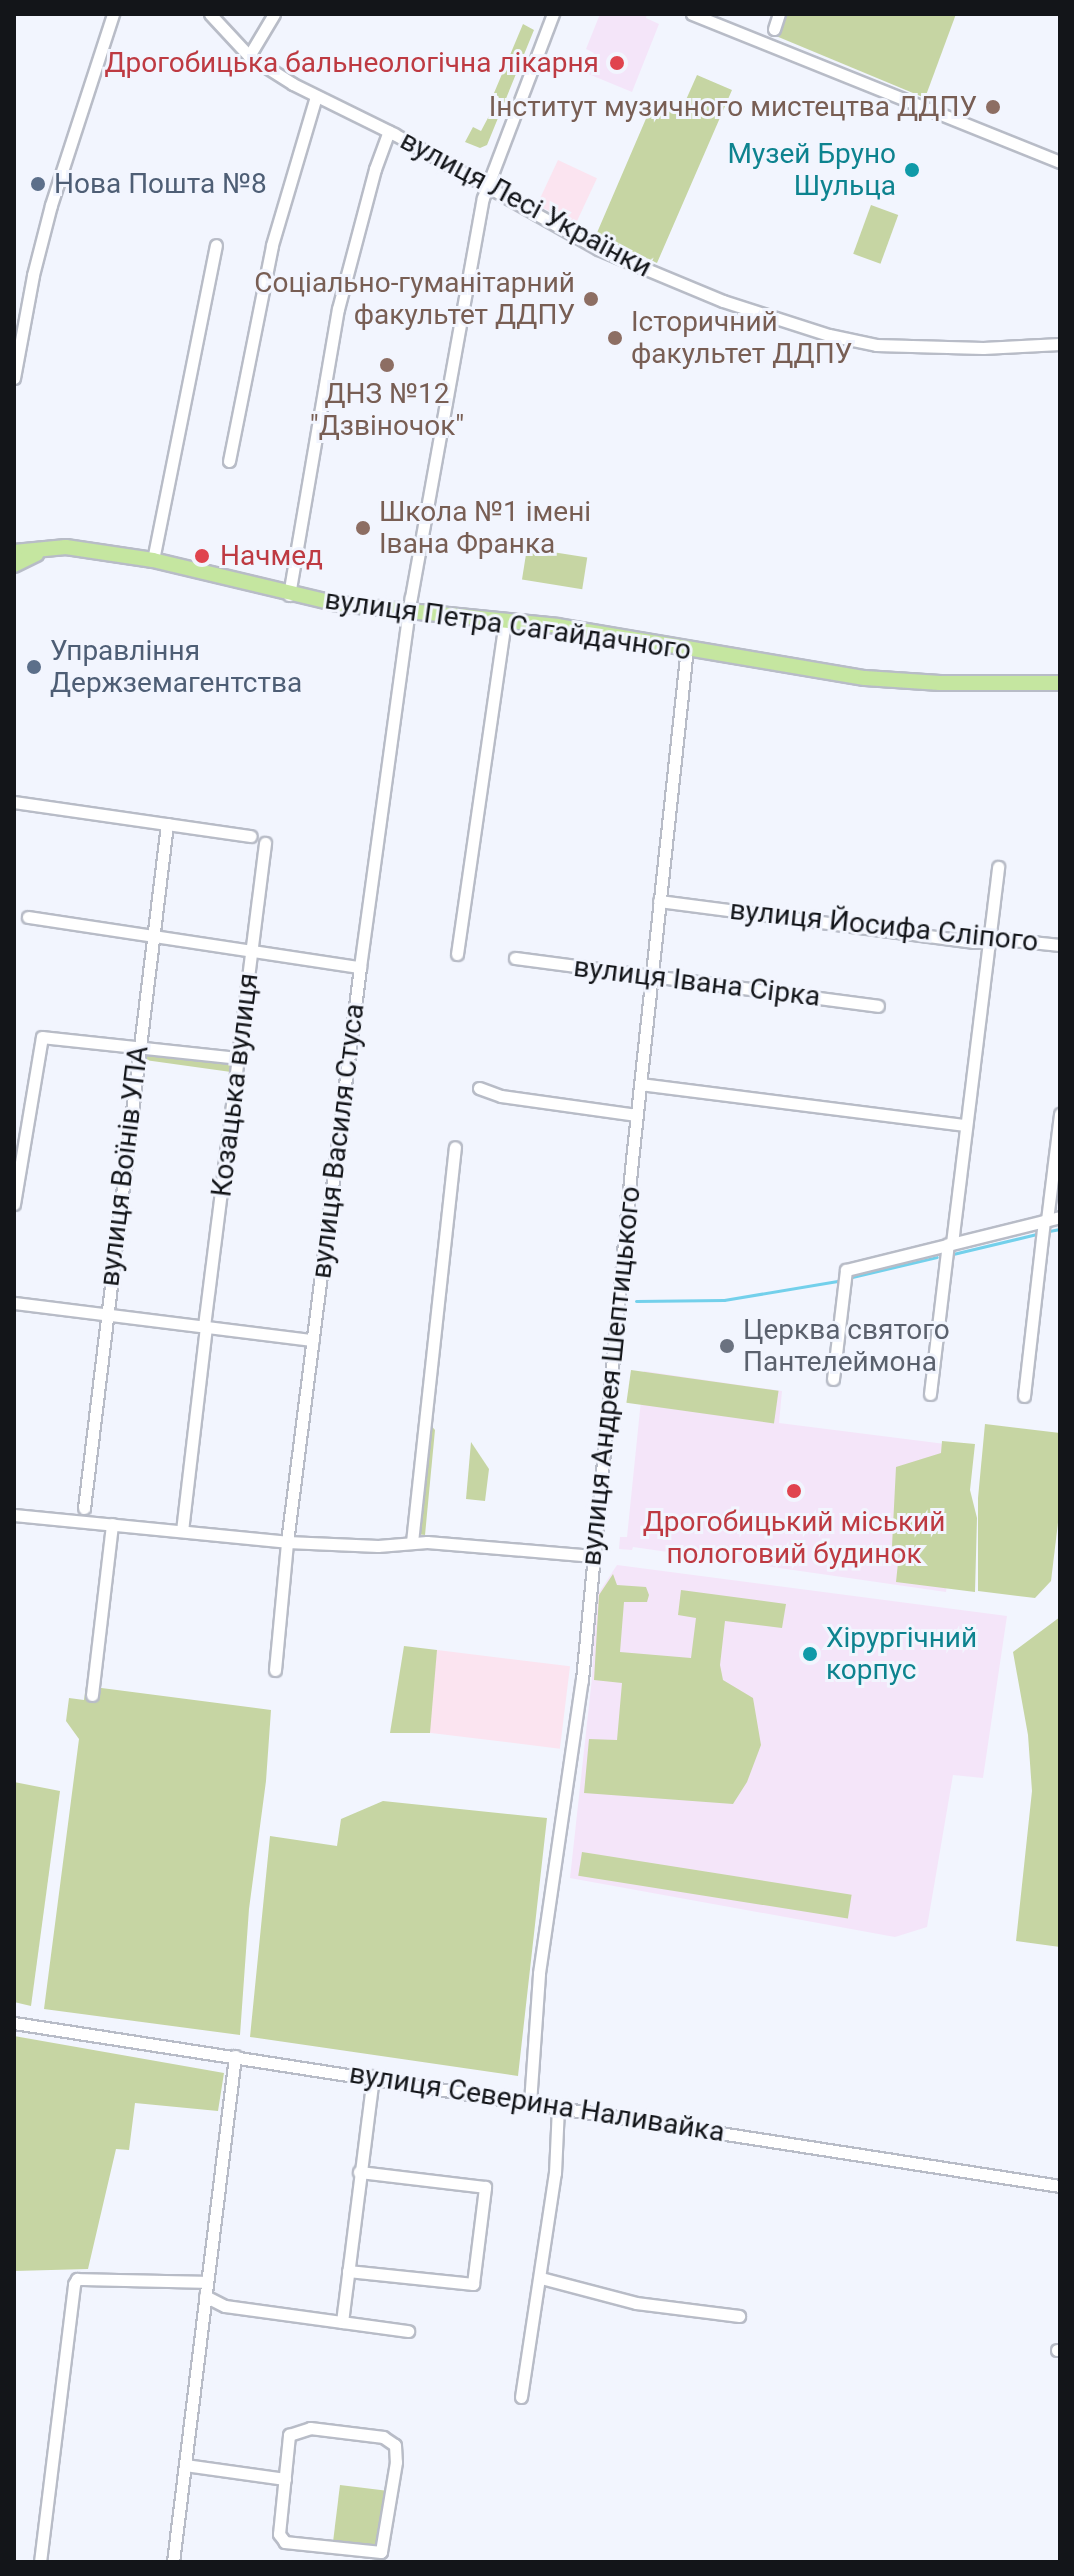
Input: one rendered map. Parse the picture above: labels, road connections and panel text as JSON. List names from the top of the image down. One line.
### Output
{"streets":{"main road":["вулиця Петра Сагайдачного"],"street":["вулиця Лесі Українки","вулиця Йосифа Сліпого","вулиця Івана Сірка","Козацька вулиця","вулиця Василя Стуса","вулиця Воїнів УПА","вулиця Андрея Шептицького","вулиця Северина Наливайка"]},"crossings":[["вулиця Лесі Українки","вулиця Василя Стуса"],["вулиця Петра Сагайдачного","вулиця Василя Стуса"],["вулиця Петра Сагайдачного","вулиця Андрея Шептицького"],["вулиця Йосифа Сліпого","вулиця Андрея Шептицького"],["вулиця Івана Сірка","вулиця Андрея Шептицького"],["вулиця Андрея Шептицького","вулиця Северина Наливайка"]],"places":["Дрогобицька бальнеологічна лікарня","Інститут музичного мистецтва ДДПУ","Музей Бруно Шульца","Нова Пошта №8","Соціально-гуманітарний факультет ДДПУ","Історичний факультет ДДПУ","ДНЗ №12 \"Дзвіночок\"","Школа №1 імені Івана Франка","Начмед","Управління Держземагентства","Церква святого Пантелеймона","Дрогобицький міський пологовий будинок","Хірургічний корпус"]}
